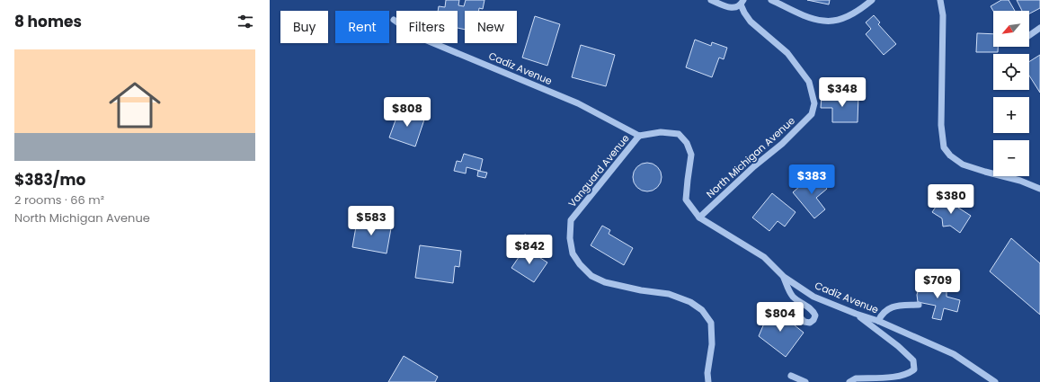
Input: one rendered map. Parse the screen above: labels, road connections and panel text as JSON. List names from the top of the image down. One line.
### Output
{"streets":{"street":["Cadiz Avenue","North Michigan Avenue","Vanguard Avenue"]},"crossings":[["Cadiz Avenue","North Michigan Avenue"],["Cadiz Avenue","Vanguard Avenue"]],"north":"bottom left","page":{"heading":"8 homes","map_buttons":["+","−"],"chip":["Buy","Rent","Filters","New"],"list":[{"name":"$383/mo","note":"2 rooms · 66 m² · North Michigan Avenue"}],"price":["$348","$808","$383","$380","$583","$842","$709","$804"]}}
